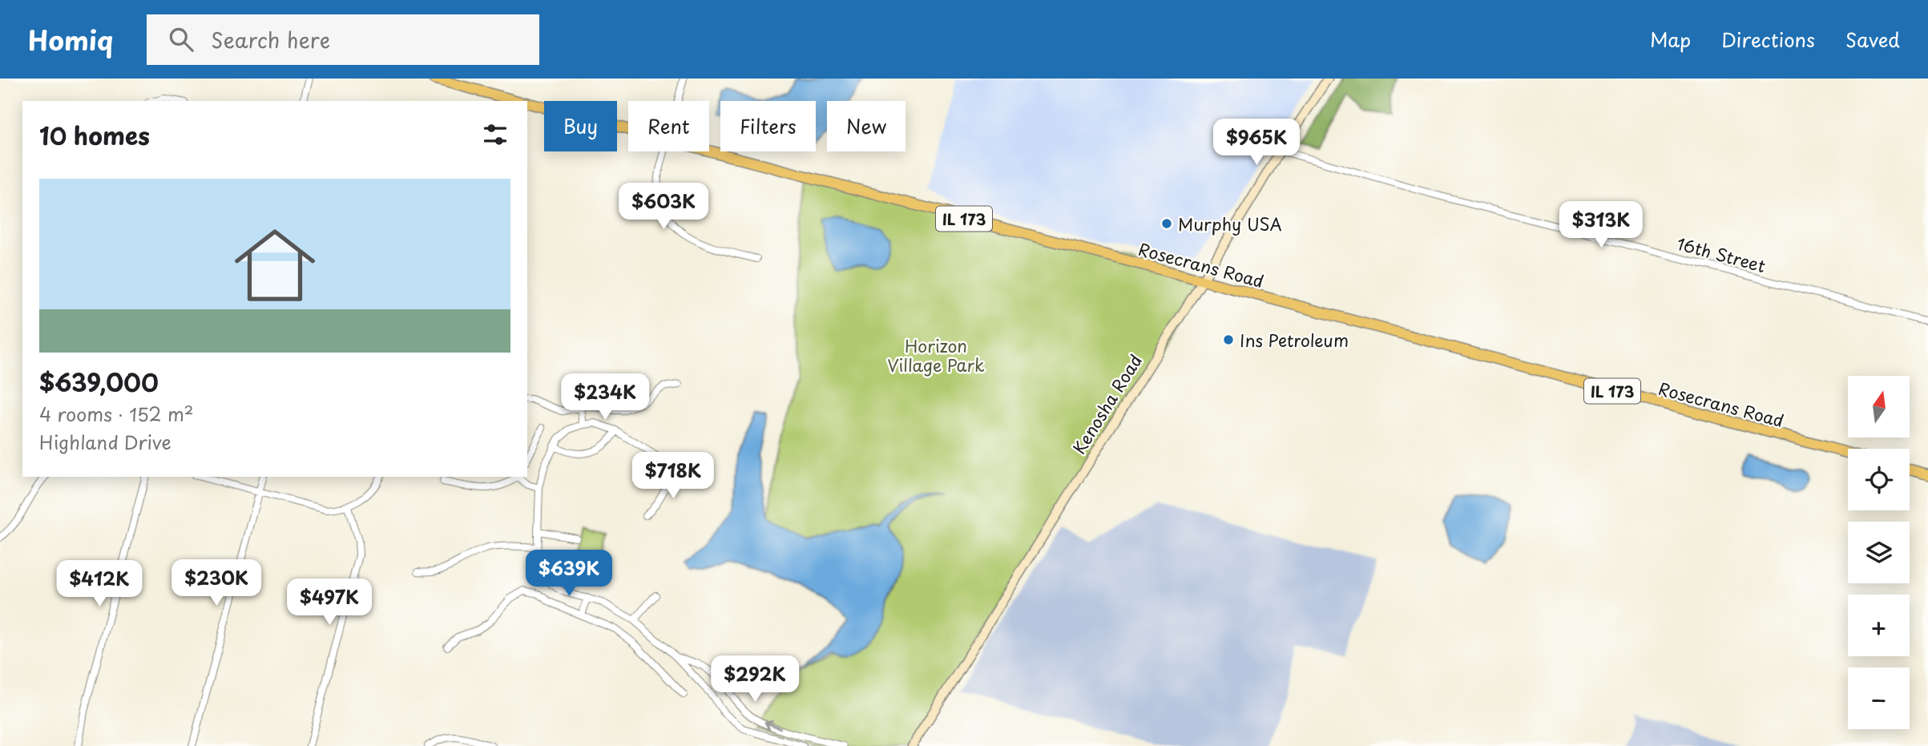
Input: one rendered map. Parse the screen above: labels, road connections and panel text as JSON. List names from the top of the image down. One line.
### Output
{"streets":{"main road":["IL 173","Rosecrans Road"],"street":["16th Street","Kenosha Road"]},"crossings":[["16th Street","Kenosha Road"],["Rosecrans Road","Kenosha Road"]],"parks":["Horizon Village Park"],"places":["Murphy USA","Ins Petroleum"],"north":"top","page":{"header":"Homiq","search":"Search here","nav":["Map","Directions","Saved"],"chip":["Buy","Rent","Filters","New"],"heading":"10 homes","price":["$965K","$603K","$313K","$234K","$718K","$639K","$230K","$412K","$497K","$292K"],"list":[{"name":"$639,000","note":"4 rooms · 152 m² · Highland Drive"}],"map_buttons":["+","−"]}}
